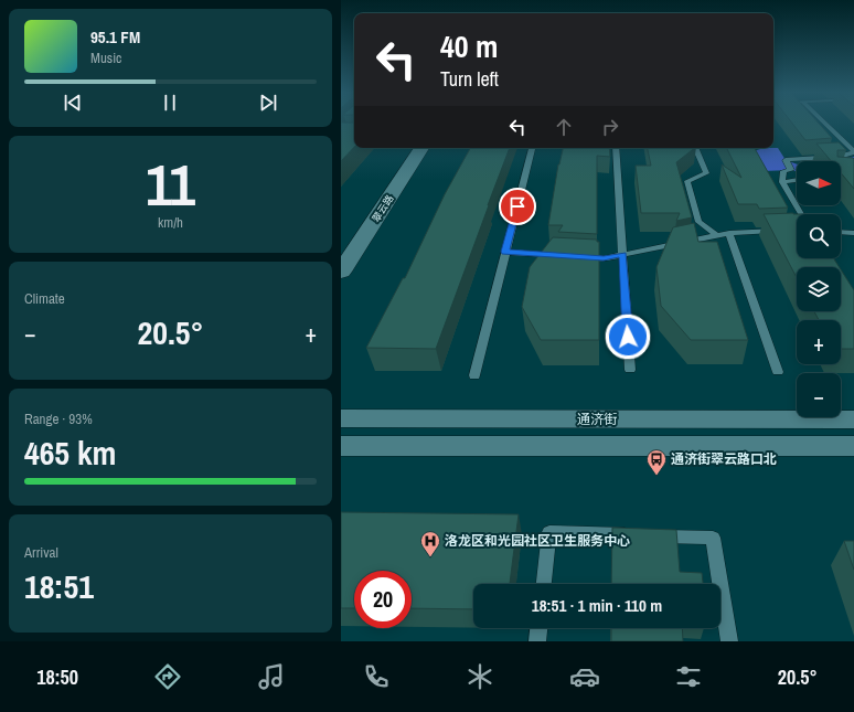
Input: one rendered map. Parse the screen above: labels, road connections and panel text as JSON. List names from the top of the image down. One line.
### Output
{"streets":{"street":["翠云路","通济街"]},"places":{"bus stop":["通济街翠云路口北"],"hospital":["洛龙区和光园社区卫生服务中心"]},"north":"right","page":{"turn":["40 m","Turn left"],"song":["95.1 FM","Music"],"tile":[["11","km/h"],"Climate",["Range · 93%","465 km"],["Arrival","18:51"]],"map_buttons":["+","−"],"heat":["−","20.5°","+"],"limit":"20","trip":"18:51 · 1 min · 110 m","tabs":["18:50","20.5°"]}}
